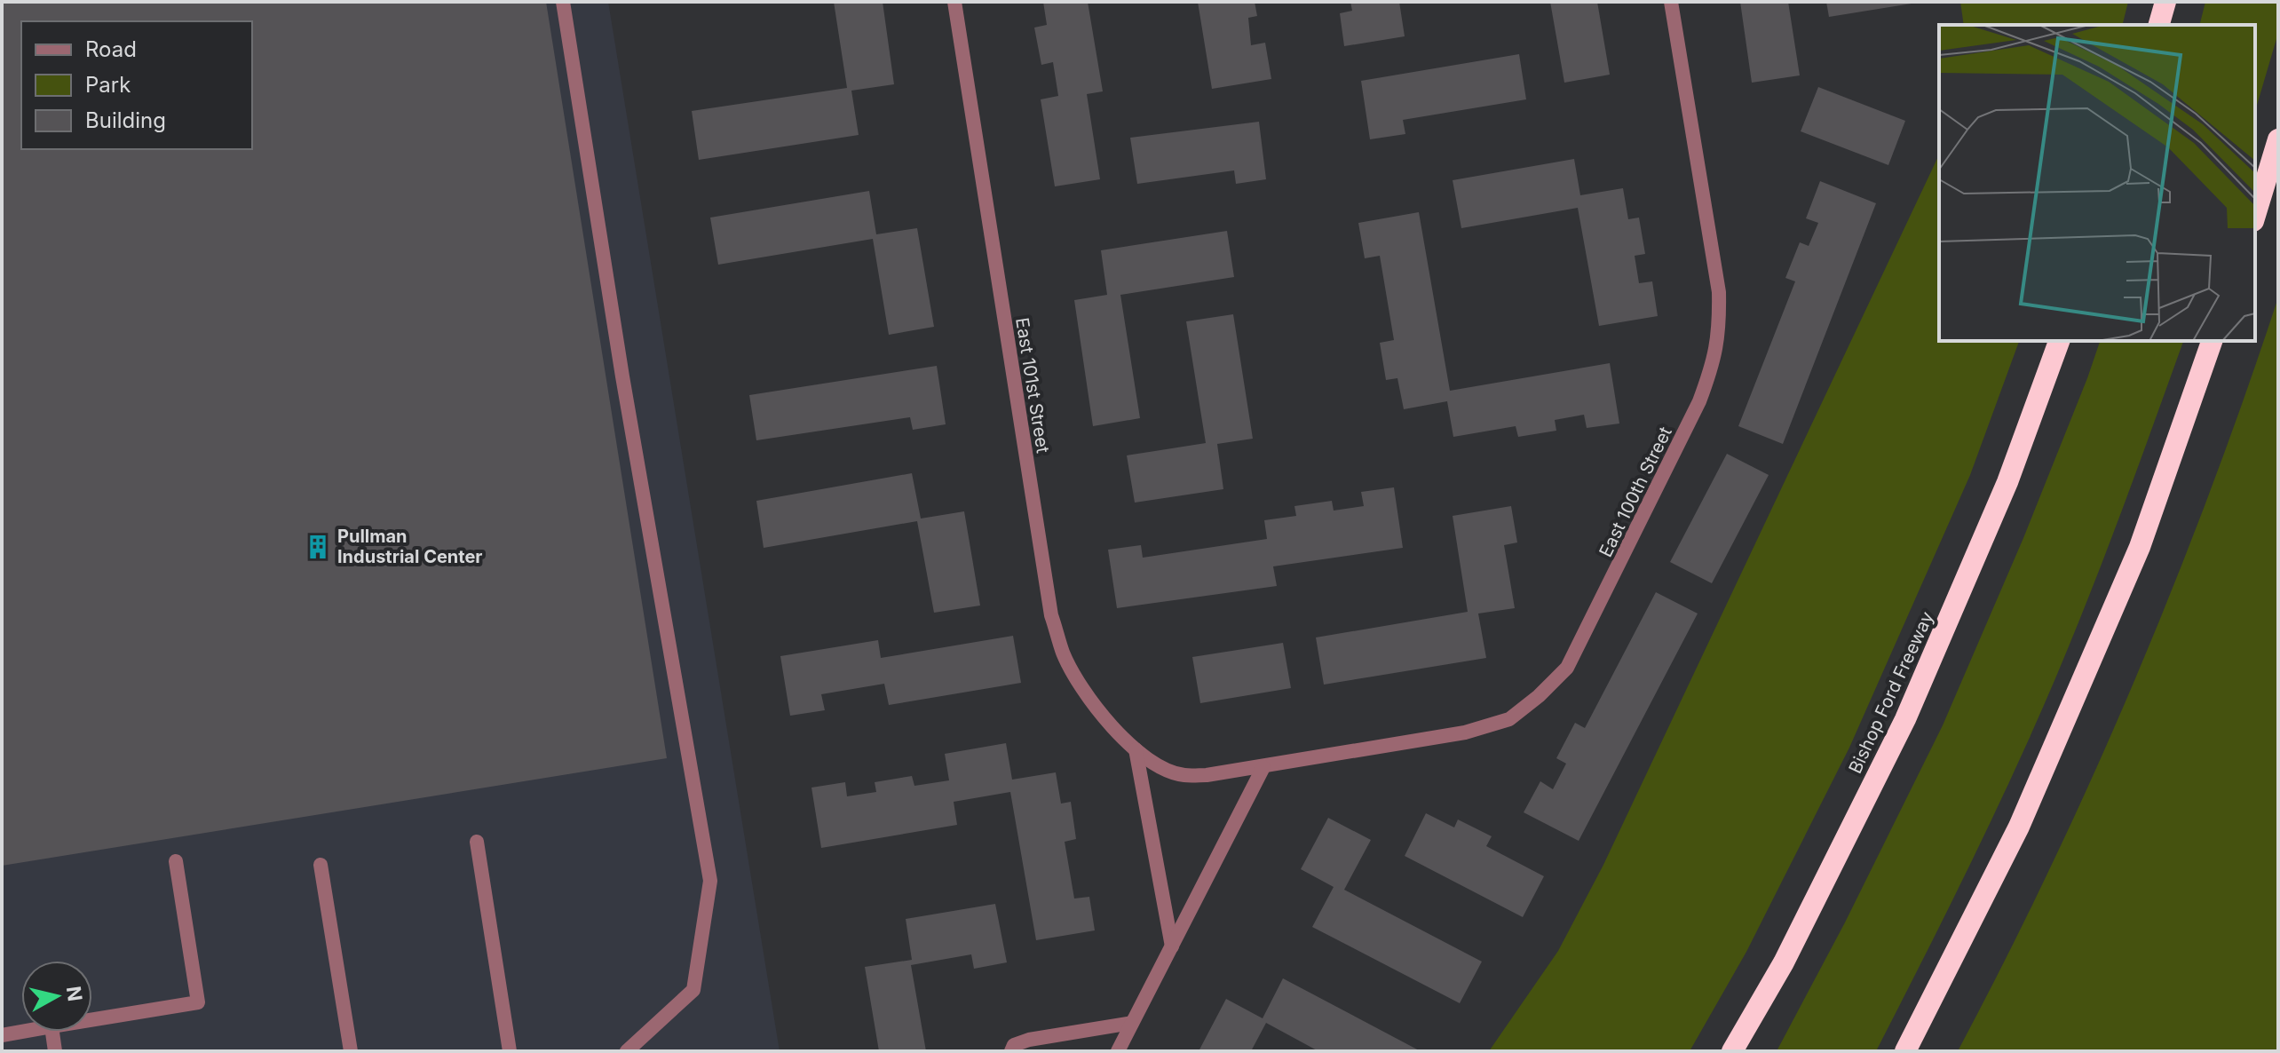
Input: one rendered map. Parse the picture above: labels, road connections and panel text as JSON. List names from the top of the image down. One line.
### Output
{"streets":{"highway":["Bishop Ford Freeway"],"street":["East 101st Street","East 100th Street"]},"crossings":[["East 101st Street","East 100th Street"]],"places":{"building":["Pullman Industrial Center"]},"legend":["Road","Park","Building"],"north":"right"}
